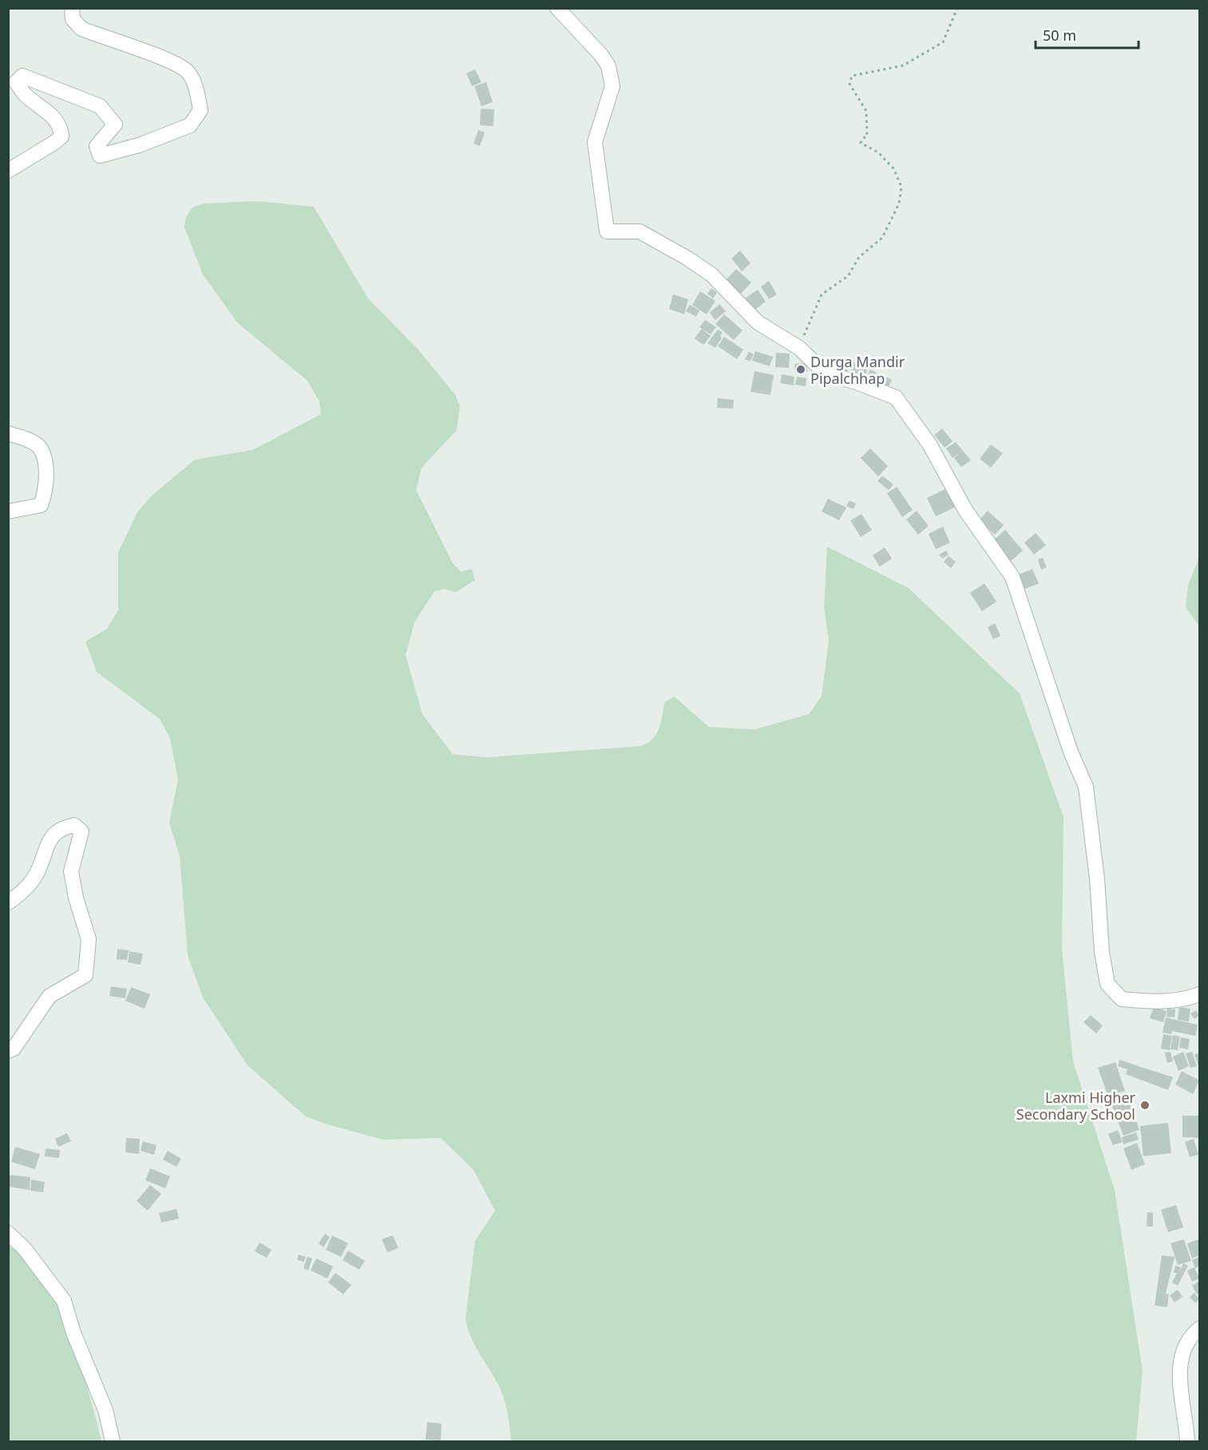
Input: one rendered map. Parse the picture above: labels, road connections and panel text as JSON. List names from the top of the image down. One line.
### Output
{"places":["Durga Mandir Pipalchhap","Laxmi Higher Secondary School"],"scale_bar":"50 m"}
